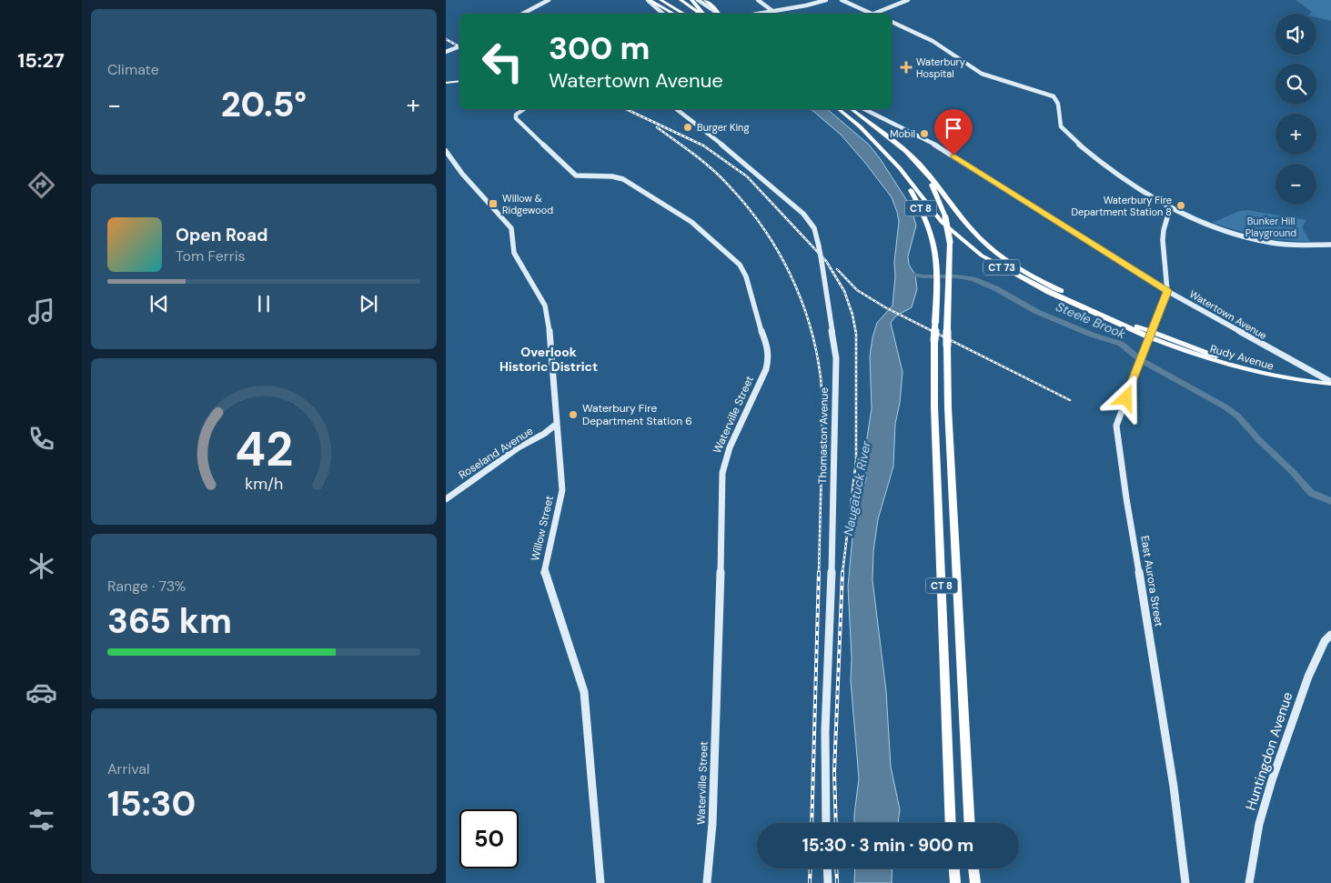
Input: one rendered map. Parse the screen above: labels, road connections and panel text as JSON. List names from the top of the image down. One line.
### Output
{"streets":{"highway":["CT 8","CT 73"],"main road":["Watertown Avenue","Rudy Avenue","Waterville Street","Thomaston Avenue","Roseland Avenue","Willow Street","East Aurora Street","Huntingdon Avenue"]},"crossings":[["CT 8","CT 73"],["CT 73","Rudy Avenue"],["CT 73","East Aurora Street"],["Watertown Avenue","Rudy Avenue"],["Watertown Avenue","East Aurora Street"],["Rudy Avenue","East Aurora Street"],["Roseland Avenue","Willow Street"]],"districts":["Overlook Historic District"],"water":["Steele Brook","Naugatuck River"],"parks":["Bunker Hill Playground"],"places":{"health":["Waterbury Hospital"],"other":["Burger King","Mobil","Waterbury Fire Department Station 8","Waterbury Fire Department Station 6"],"transit":["Willow & Ridgewood"]},"page":{"tabs":"15:27","tile":["Climate",["Range · 73%","365 km"],["Arrival","15:30"]],"map_buttons":["+","−"],"turn":["300 m","Watertown Avenue"],"heat":["−","20.5°","+"],"song":["Open Road","Tom Ferris"],"limit":"50","trip":"15:30 · 3 min · 900 m","gauge":["42","km/h"]}}
